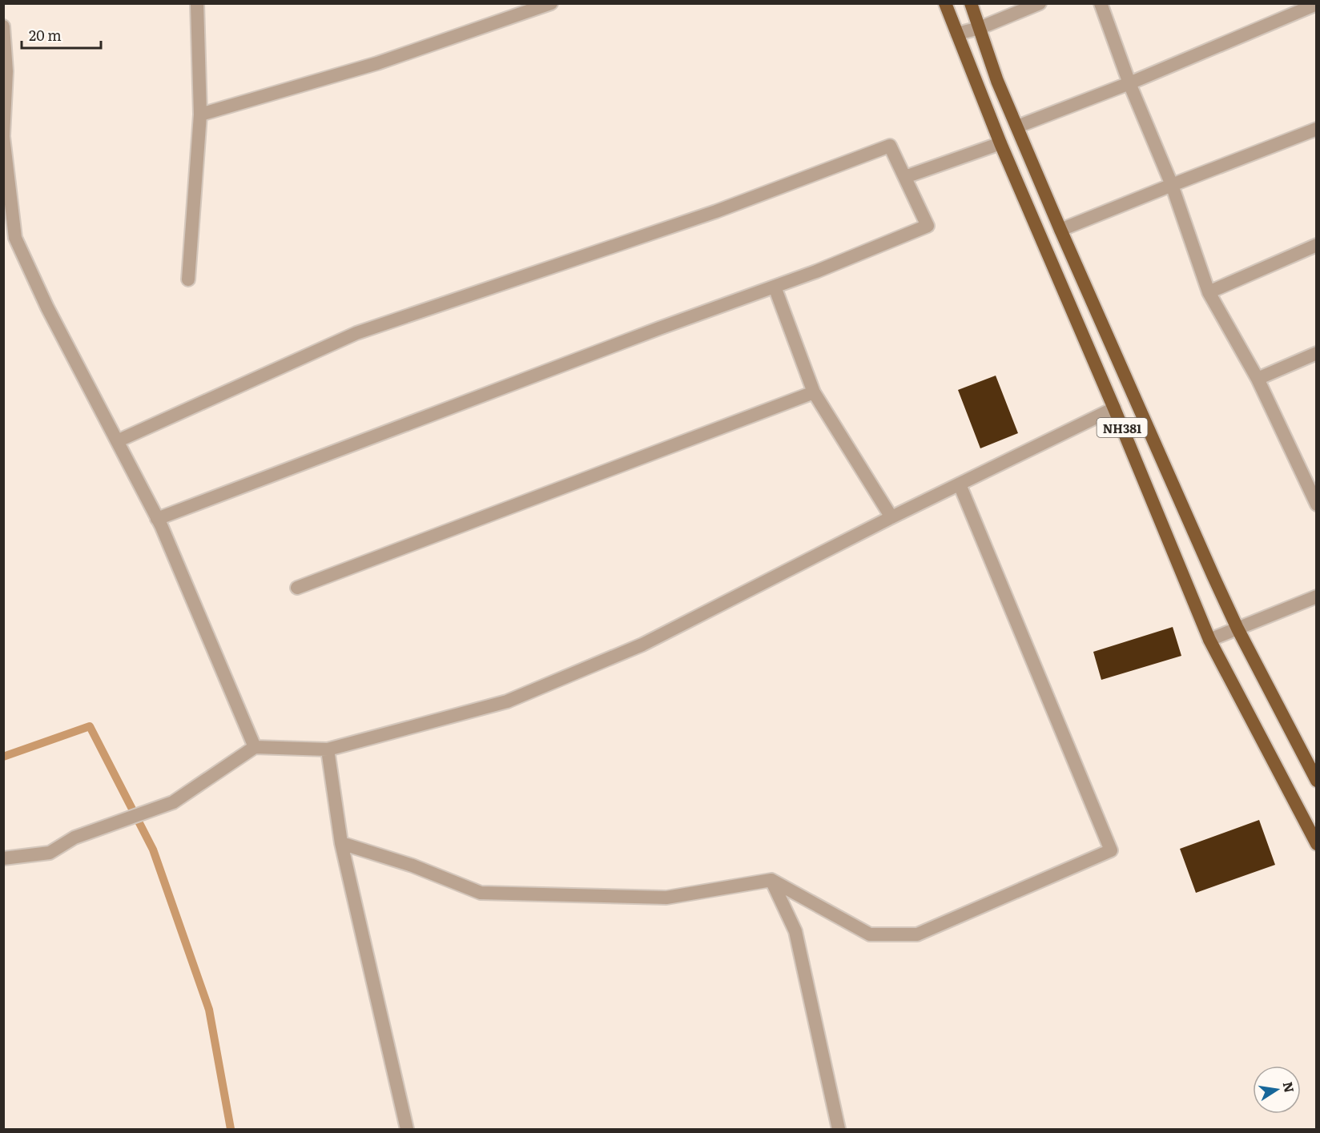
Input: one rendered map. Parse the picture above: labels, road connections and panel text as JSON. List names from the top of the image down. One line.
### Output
{"streets":{"highway":["NH381"]},"scale_bar":"20 m","north":"right"}
